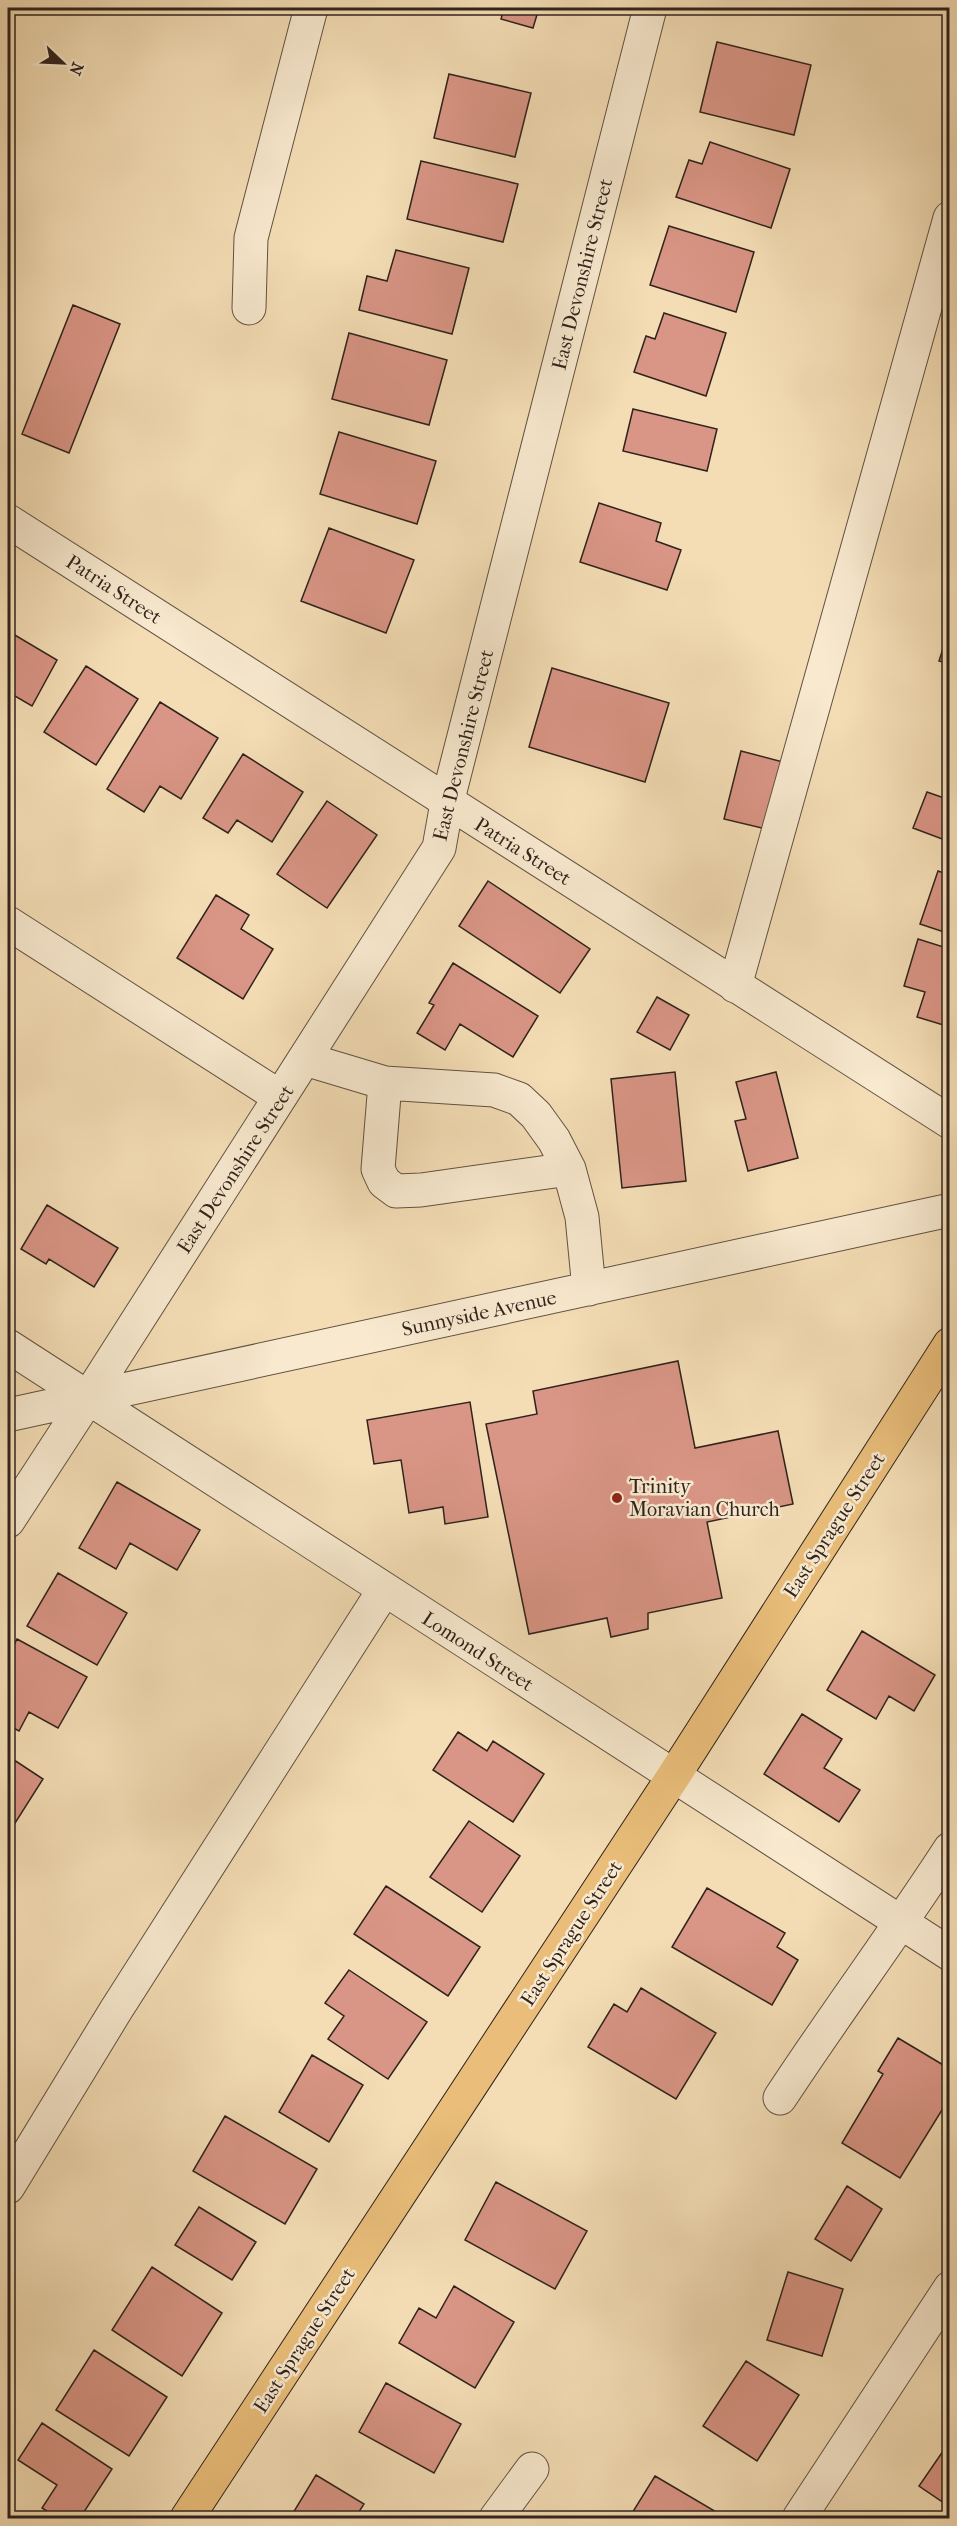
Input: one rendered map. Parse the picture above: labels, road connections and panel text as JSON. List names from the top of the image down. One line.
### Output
{"streets":{"main road":["East Sprague Street"],"street":["East Devonshire Street","Patria Street","Sunnyside Avenue","Lomond Street"]},"crossings":[["East Devonshire Street","Patria Street"],["East Devonshire Street","Sunnyside Avenue"],["East Devonshire Street","Lomond Street"],["Sunnyside Avenue","Lomond Street"],["East Sprague Street","Lomond Street"]],"places":["Trinity Moravian Church"],"north":"bottom right"}
